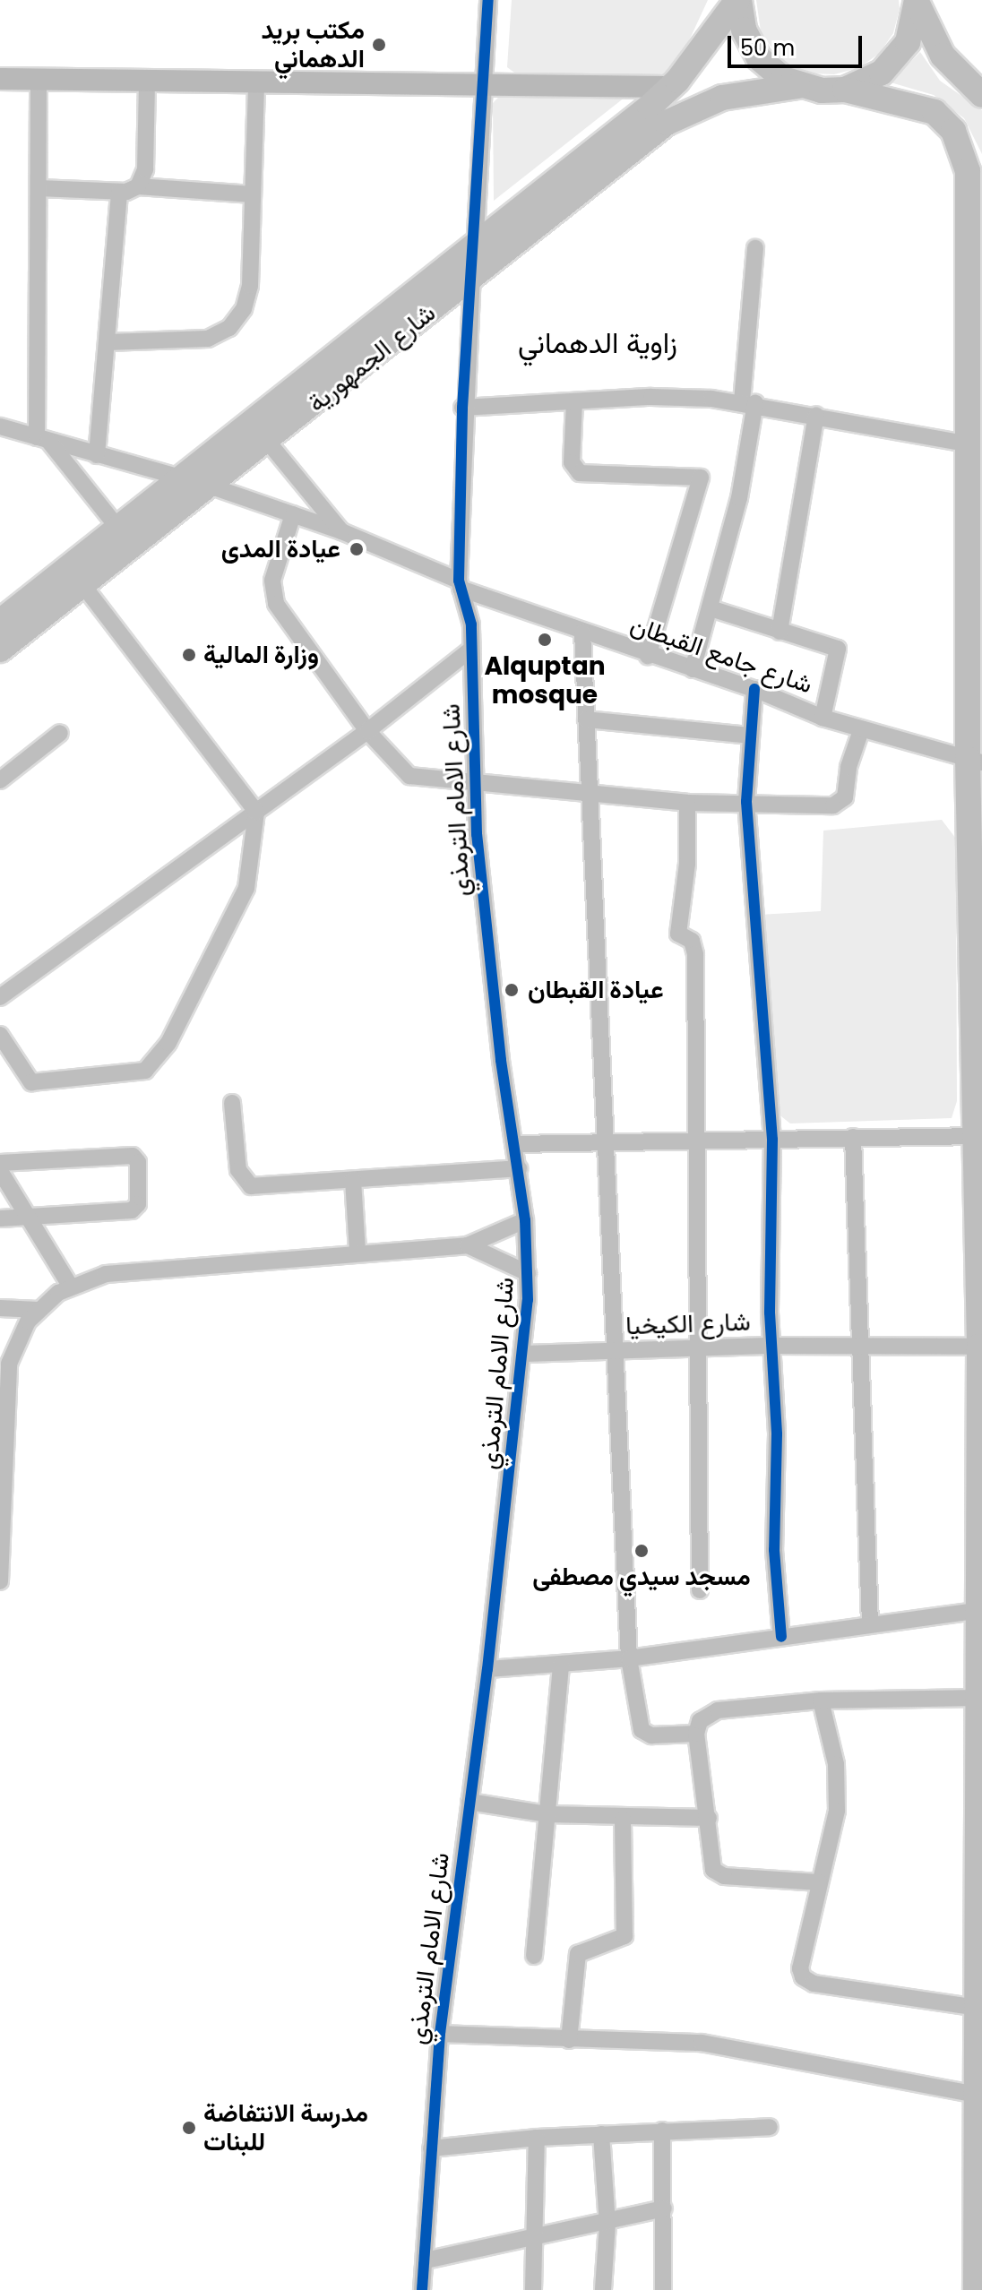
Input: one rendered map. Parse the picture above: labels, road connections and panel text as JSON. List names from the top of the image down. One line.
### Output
{"streets":{"main road":["شارع الجمهورية"],"street":["شارع جامع القبطان","شارع الامام الترمذي","شارع الكيخيا"]},"crossings":[["شارع الجمهورية","شارع جامع القبطان"],["شارع الجمهورية","شارع الامام الترمذي"],["شارع جامع القبطان","شارع الامام الترمذي"],["شارع الامام الترمذي","شارع الكيخيا"]],"districts":["زاوية الدهماني"],"places":["مكتب بريد الدهماني","عيادة المدى","Alquptan mosque","وزارة المالية","عيادة القبطان","مسجد سيدي مصطفى","مدرسة الانتفاضة للبنات"],"scale_bar":"50 m"}
